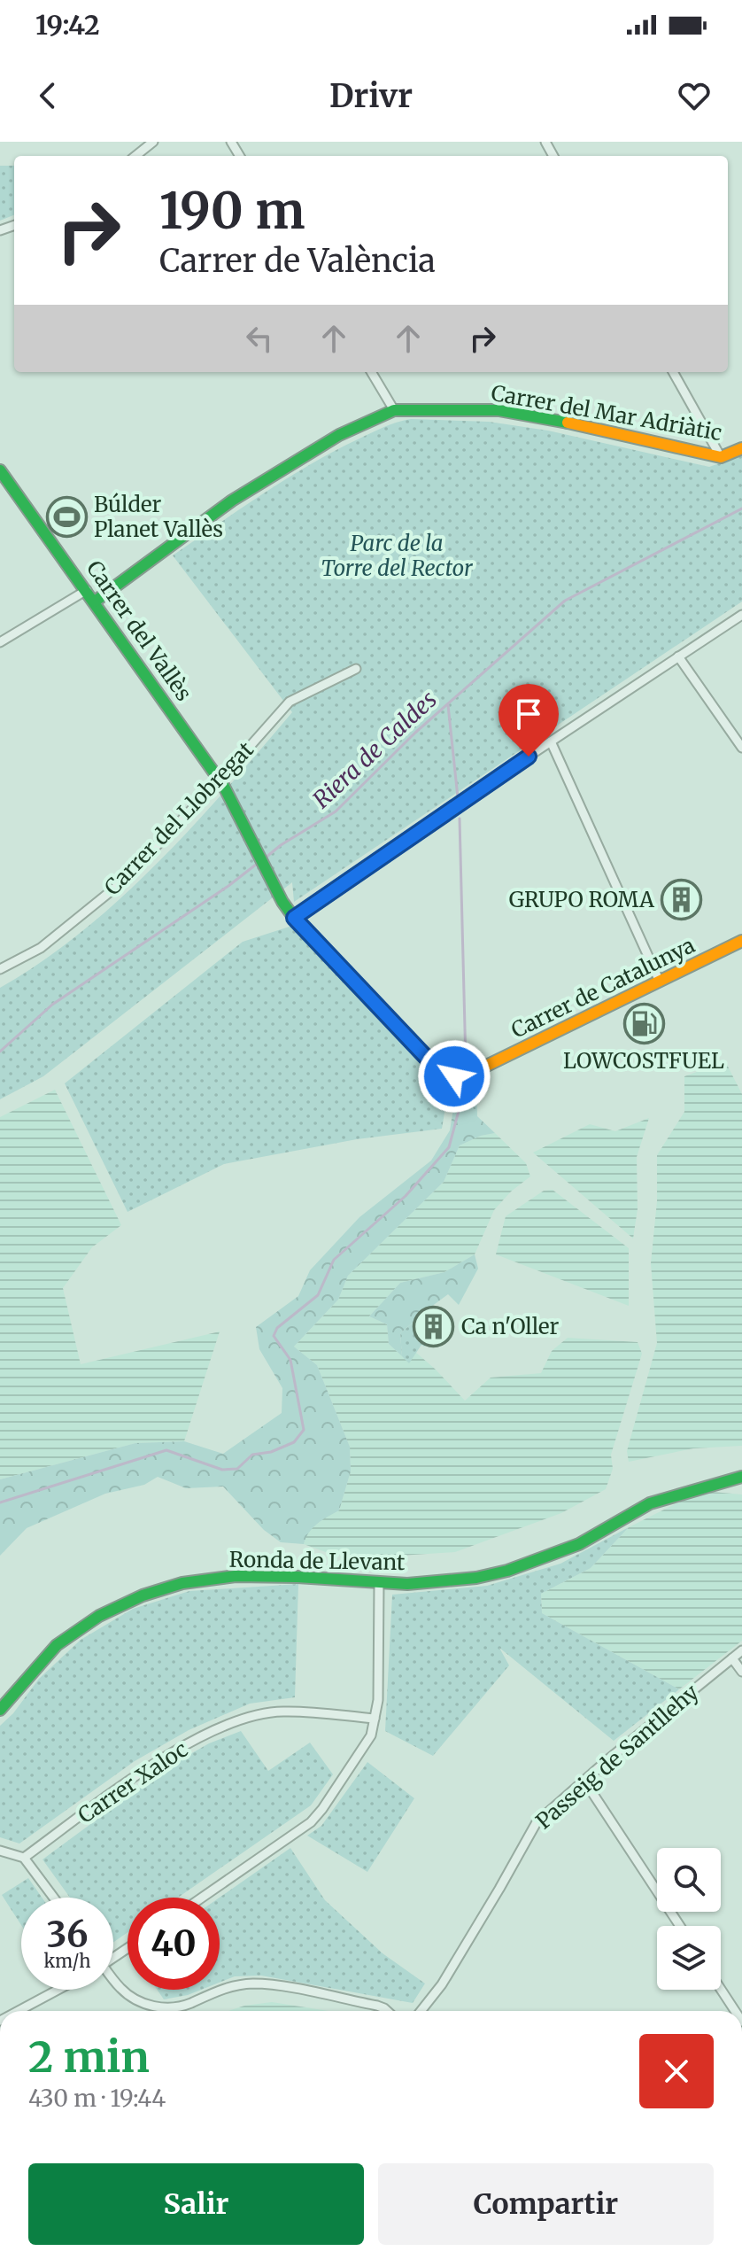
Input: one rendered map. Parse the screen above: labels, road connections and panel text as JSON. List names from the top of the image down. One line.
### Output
{"streets":{"street":["Carrer del Mar Adriàtic","Carrer del Vallès","Carrer del Llobregat","Carrer de Catalunya","Ronda de Llevant","Passeig de Santllehy","Carrer Xaloc"]},"crossings":[["Carrer del Mar Adriàtic","Carrer del Vallès"],["Carrer del Vallès","Carrer del Llobregat"],["Carrer del Vallès","Carrer de Catalunya"]],"water":["Riera de Caldes"],"parks":["Parc de la Torre del Rector"],"places":{"sports":["Búlder Planet Vallès"],"building":["GRUPO ROMA","Ca n'Oller"],"fuel station":["LOWCOSTFUEL"]},"page":{"status":"19:42","header":"Drivr","turn":["190 m","Carrer de València"],"speed":"36 km/h","limit":"40","heading":["2 min","430 m · 19:44"],"buttons":["Salir","Compartir"]}}
